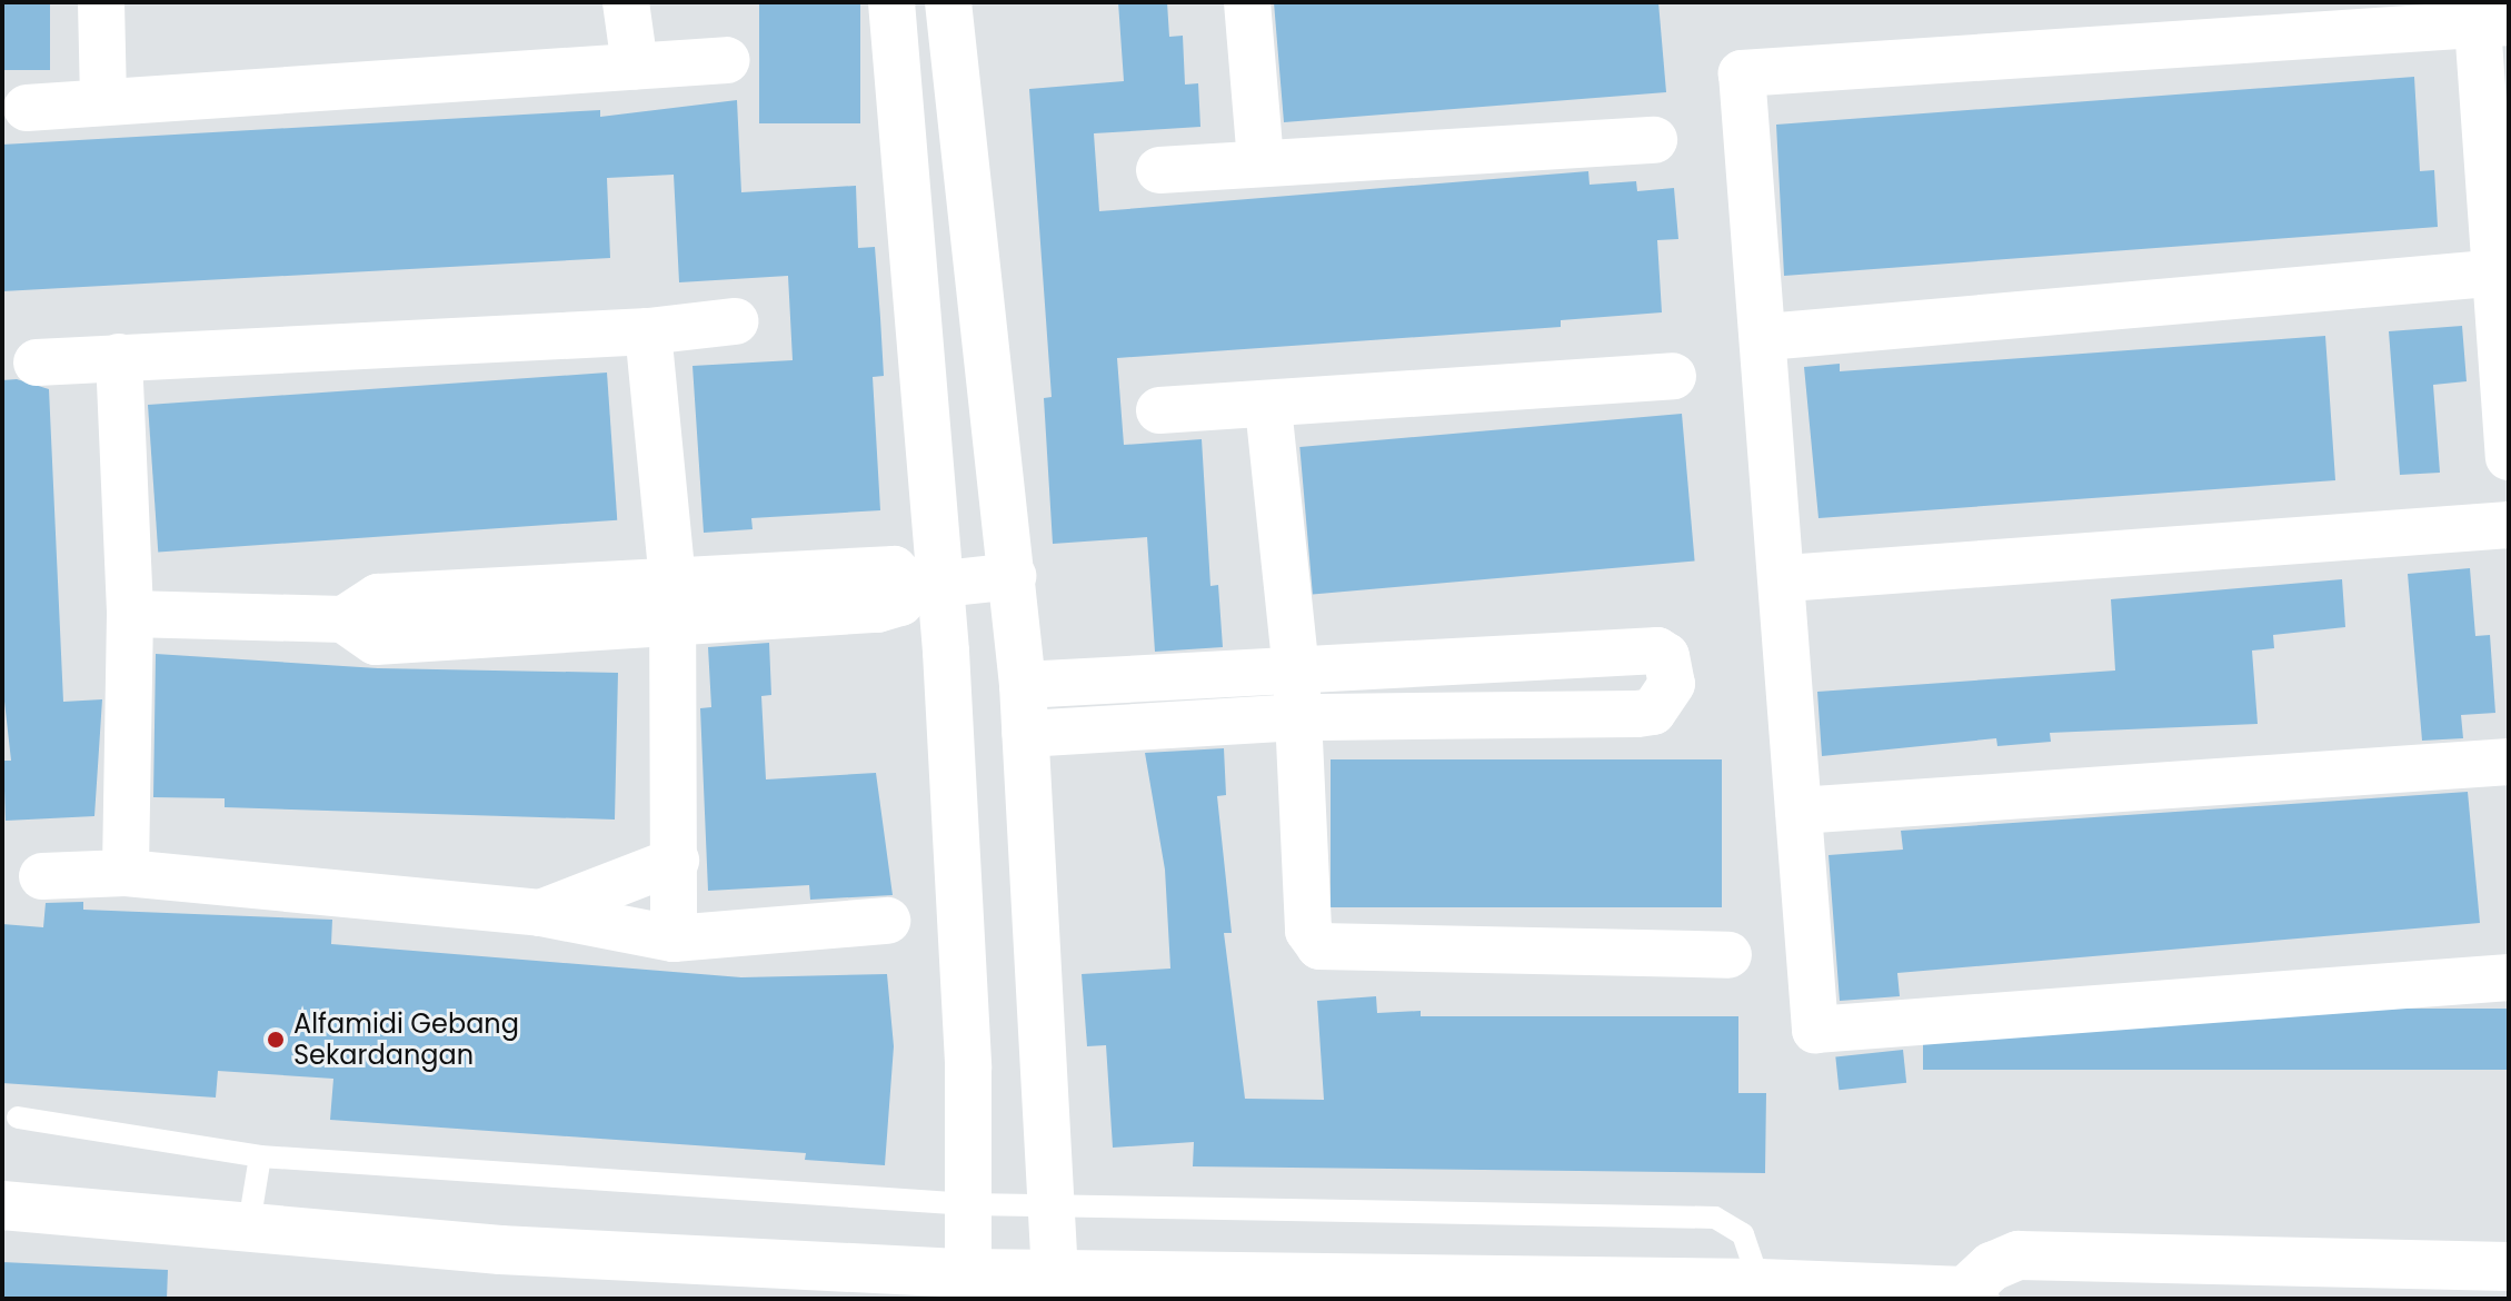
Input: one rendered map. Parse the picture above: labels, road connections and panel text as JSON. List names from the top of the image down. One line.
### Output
{"places":["Alfamidi Gebang Sekardangan"]}
